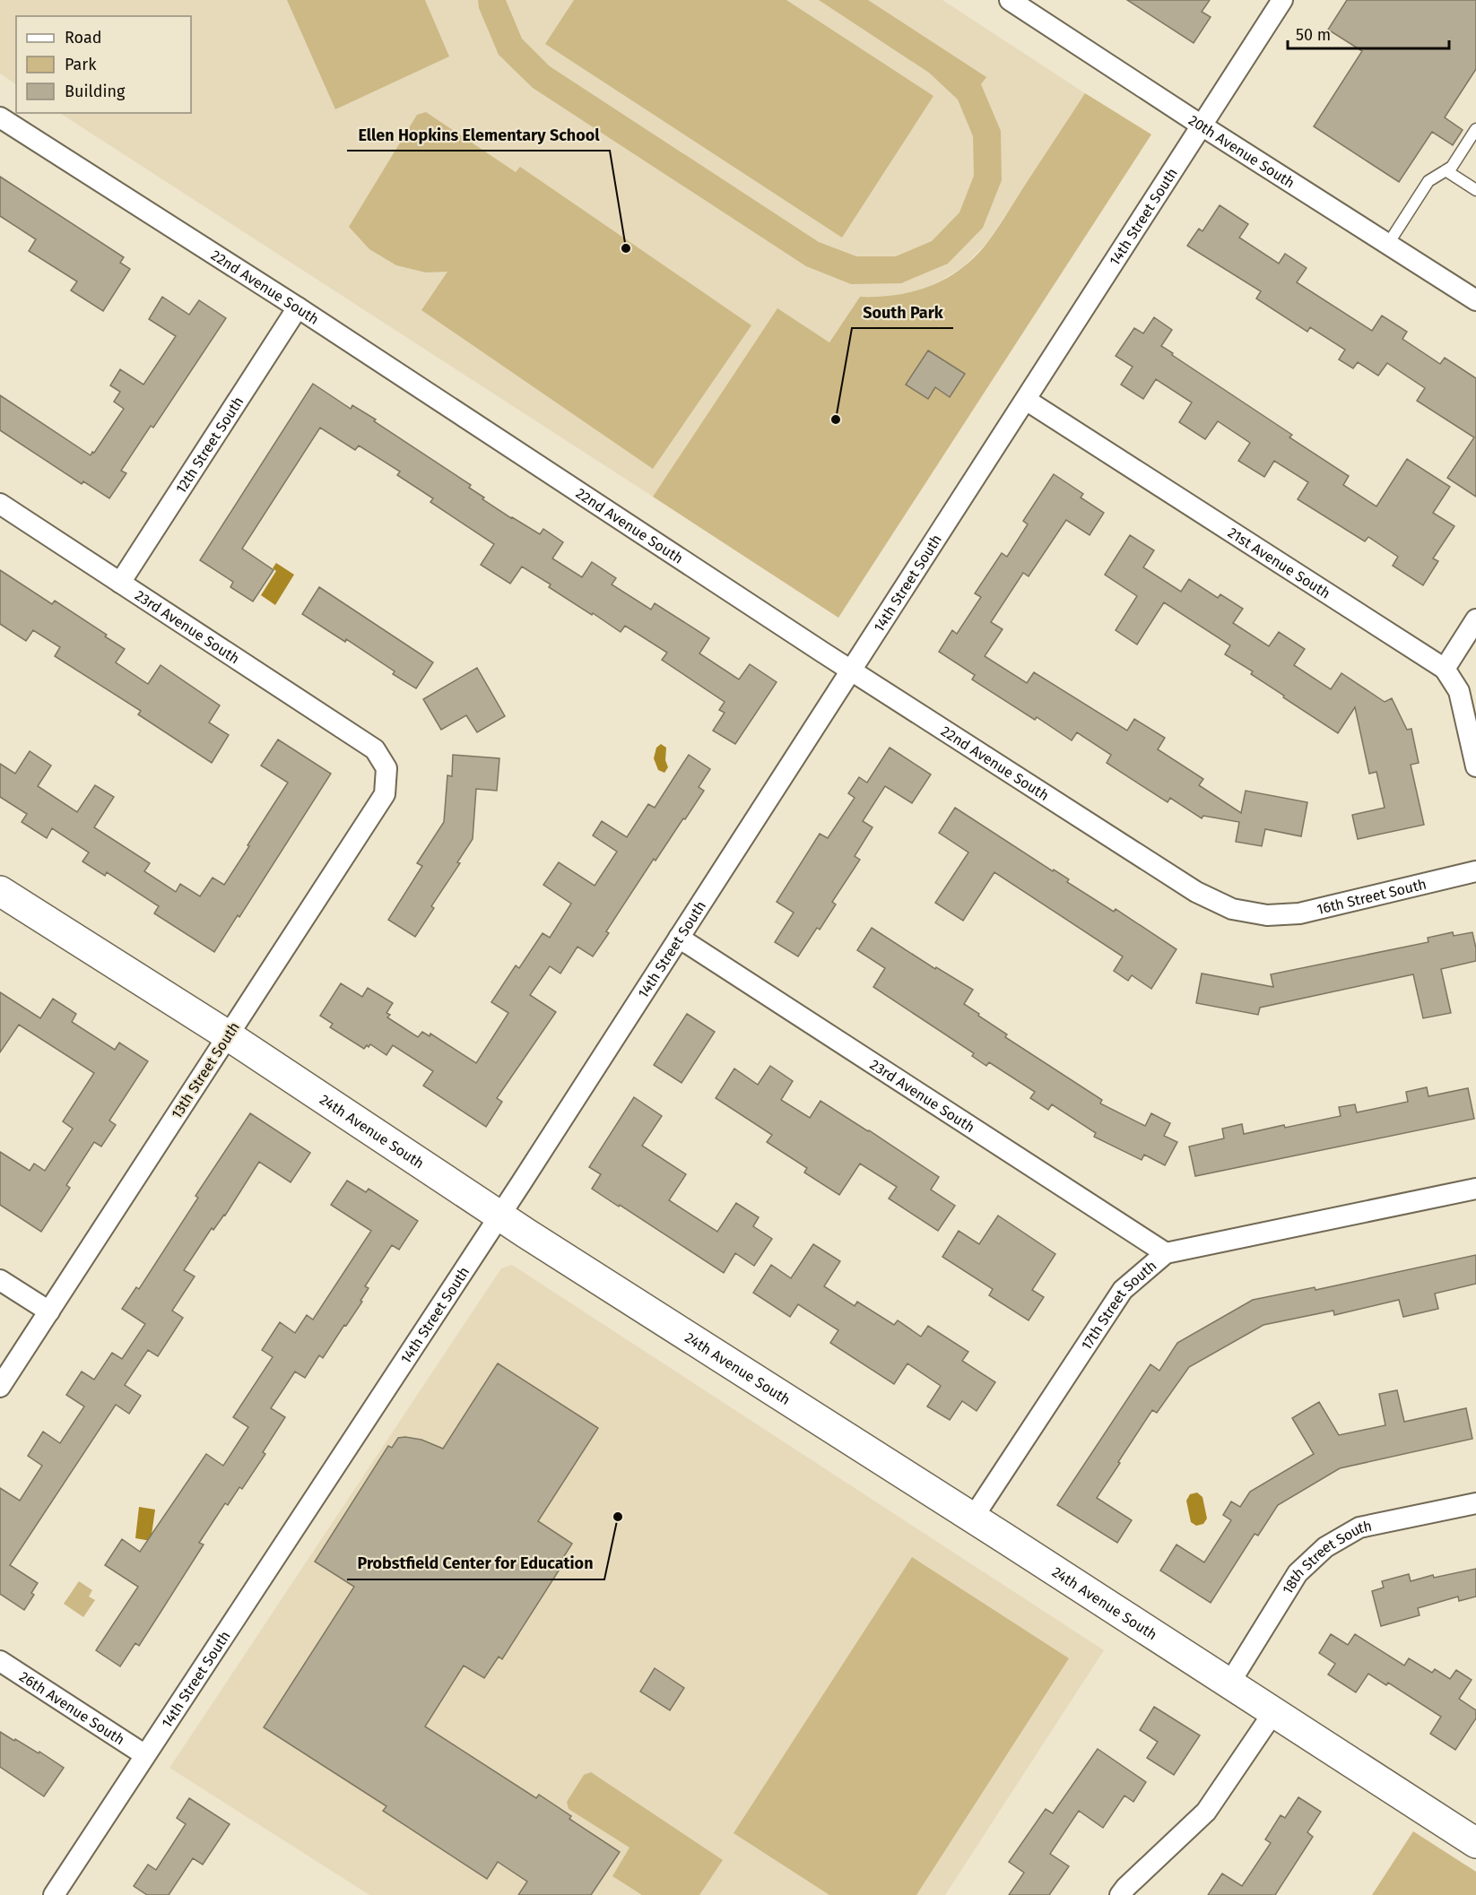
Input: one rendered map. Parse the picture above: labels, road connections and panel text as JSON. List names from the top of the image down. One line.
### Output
{"streets":{"street":["20th Avenue South","14th Street South","22nd Avenue South","12th Street South","21st Avenue South","23rd Avenue South","16th Street South","13th Street South","24th Avenue South","17th Street South","18th Street South","26th Avenue South"]},"crossings":[["20th Avenue South","14th Street South"],["14th Street South","22nd Avenue South"],["14th Street South","21st Avenue South"],["14th Street South","23rd Avenue South"],["14th Street South","24th Avenue South"],["14th Street South","26th Avenue South"],["22nd Avenue South","12th Street South"],["22nd Avenue South","16th Street South"],["12th Street South","23rd Avenue South"],["23rd Avenue South","13th Street South"],["23rd Avenue South","17th Street South"],["13th Street South","24th Avenue South"],["24th Avenue South","17th Street South"],["24th Avenue South","18th Street South"]],"places":["Ellen Hopkins Elementary School","South Park","Probstfield Center for Education"],"legend":["Road","Park","Building"],"scale_bar":"50 m"}
